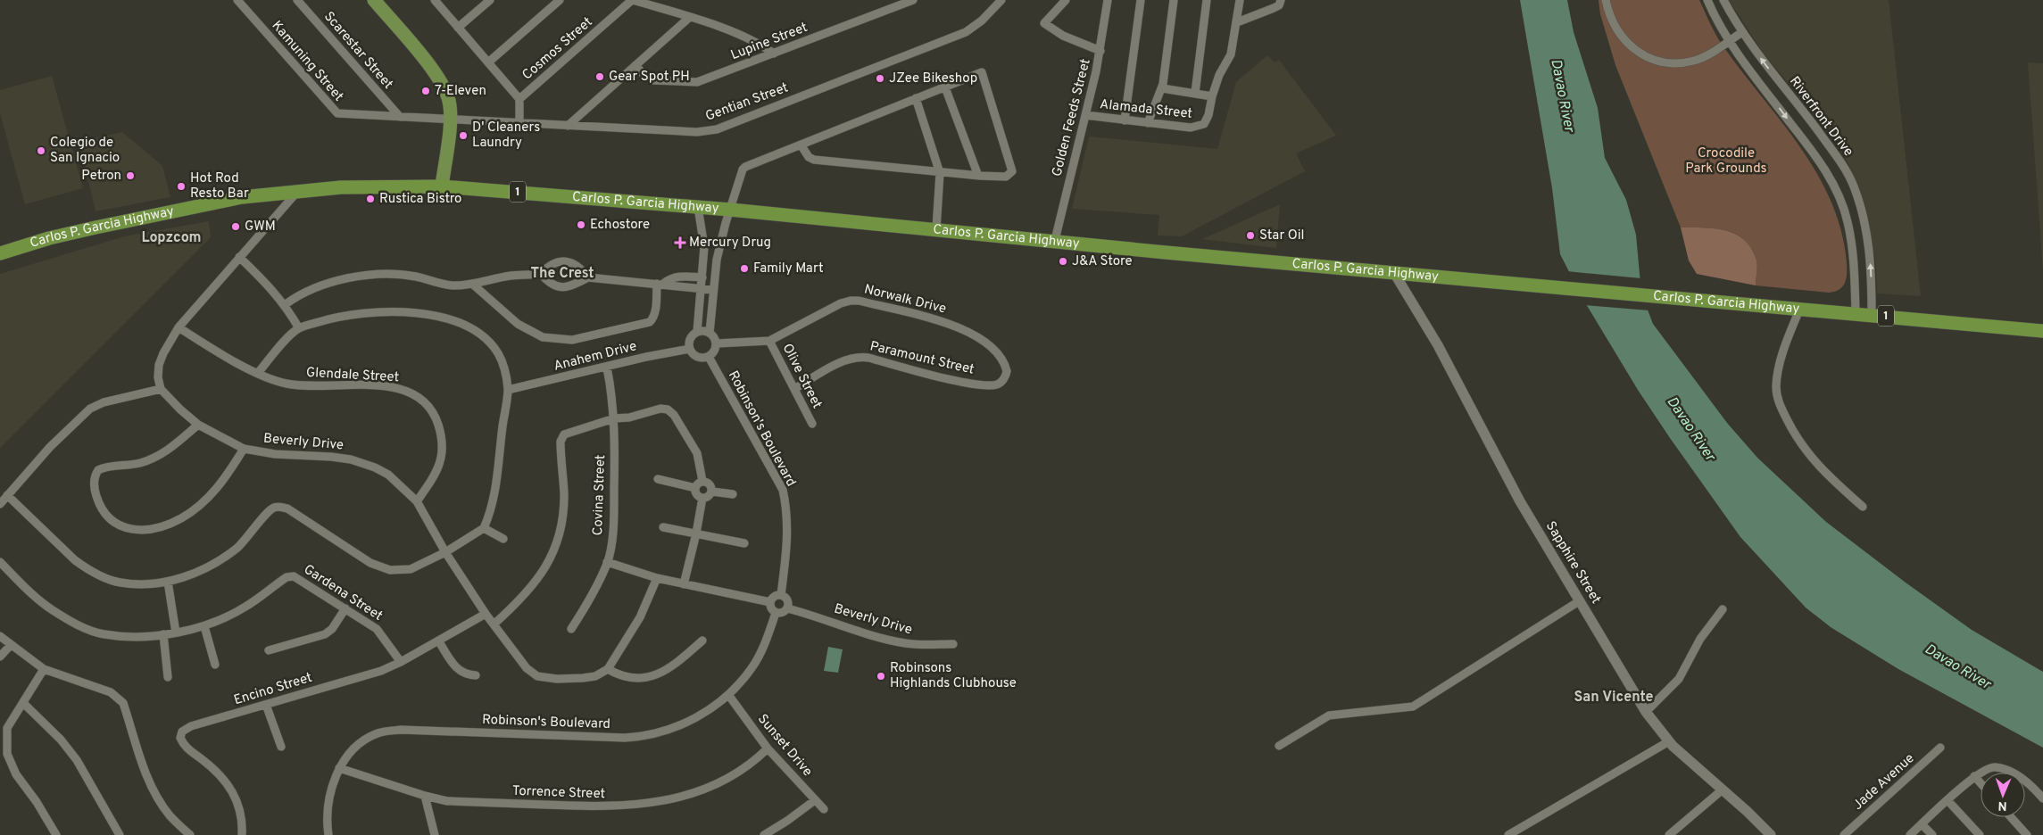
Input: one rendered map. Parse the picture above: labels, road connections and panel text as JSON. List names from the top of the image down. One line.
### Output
{"streets":{"highway":["1","Carlos P. Garcia Highway"],"street":["Lupine Street","Cosmos Street","Scarestar Street","Kamuning Street","Gentian Street","Alamada Street","Riverfront Drive","Golden Feeds Street","Norwalk Drive","Anahem Drive","Paramount Street","Glendale Street","Olive Street","Robinson's Boulevard","Beverly Drive","Covina Street","Sapphire Street","Gardena Street","Encino Street","Sunset Drive","Jade Avenue","Torrence Street"]},"crossings":[["Scarestar Street","Kamuning Street"],["Kamuning Street","Gentian Street"],["Alamada Street","Golden Feeds Street"],["Riverfront Drive","Carlos P. Garcia Highway"],["Golden Feeds Street","Carlos P. Garcia Highway"],["Carlos P. Garcia Highway","Sapphire Street"],["Norwalk Drive","Anahem Drive"],["Norwalk Drive","Paramount Street"],["Norwalk Drive","Olive Street"],["Norwalk Drive","Robinson's Boulevard"],["Anahem Drive","Robinson's Boulevard"],["Anahem Drive","Covina Street"],["Paramount Street","Olive Street"],["Glendale Street","Beverly Drive"],["Robinson's Boulevard","Beverly Drive"],["Robinson's Boulevard","Sunset Drive"],["Robinson's Boulevard","Torrence Street"],["Beverly Drive","Encino Street"],["Gardena Street","Encino Street"],["Sunset Drive","Torrence Street"]],"districts":["Lopzcom","The Crest","San Vicente"],"water":["Davao River"],"parks":["Crocodile Park Grounds"],"places":{"other":["Gear Spot PH","JZee Bikeshop","7-Eleven","D' Cleaners Laundry","Colegio de San Ignacio","Petron","Hot Rod Resto Bar","Rustica Bistro","Echostore","GWM","Star Oil","J&A Store","Family Mart","Robinsons Highlands Clubhouse"],"health":["Mercury Drug"]},"north":"bottom"}
